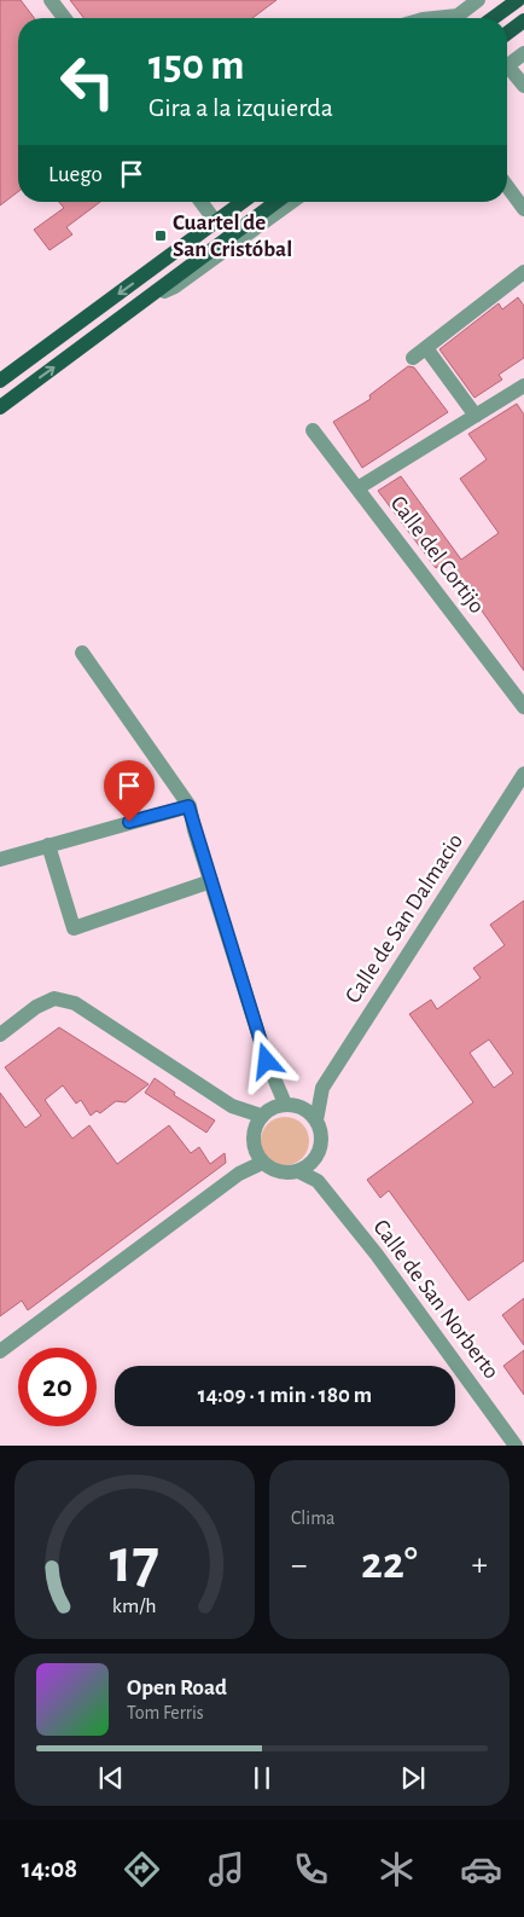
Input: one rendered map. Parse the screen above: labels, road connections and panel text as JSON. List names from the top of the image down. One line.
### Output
{"streets":{"street":["Calle del Cortijo","Calle de San Dalmacio","Calle de San Norberto"]},"crossings":[["Calle de San Dalmacio","Calle de San Norberto"]],"places":{"transit":["Cuartel de San Cristóbal"]},"page":{"turn":["150 m","Gira a la izquierda"],"then":"Luego","limit":"20","trip":"14:09 · 1 min · 180 m","tile":"Clima","heat":["−","22°","+"],"song":["Open Road","Tom Ferris"],"tabs":"14:08","gauge":["17","km/h"]}}
